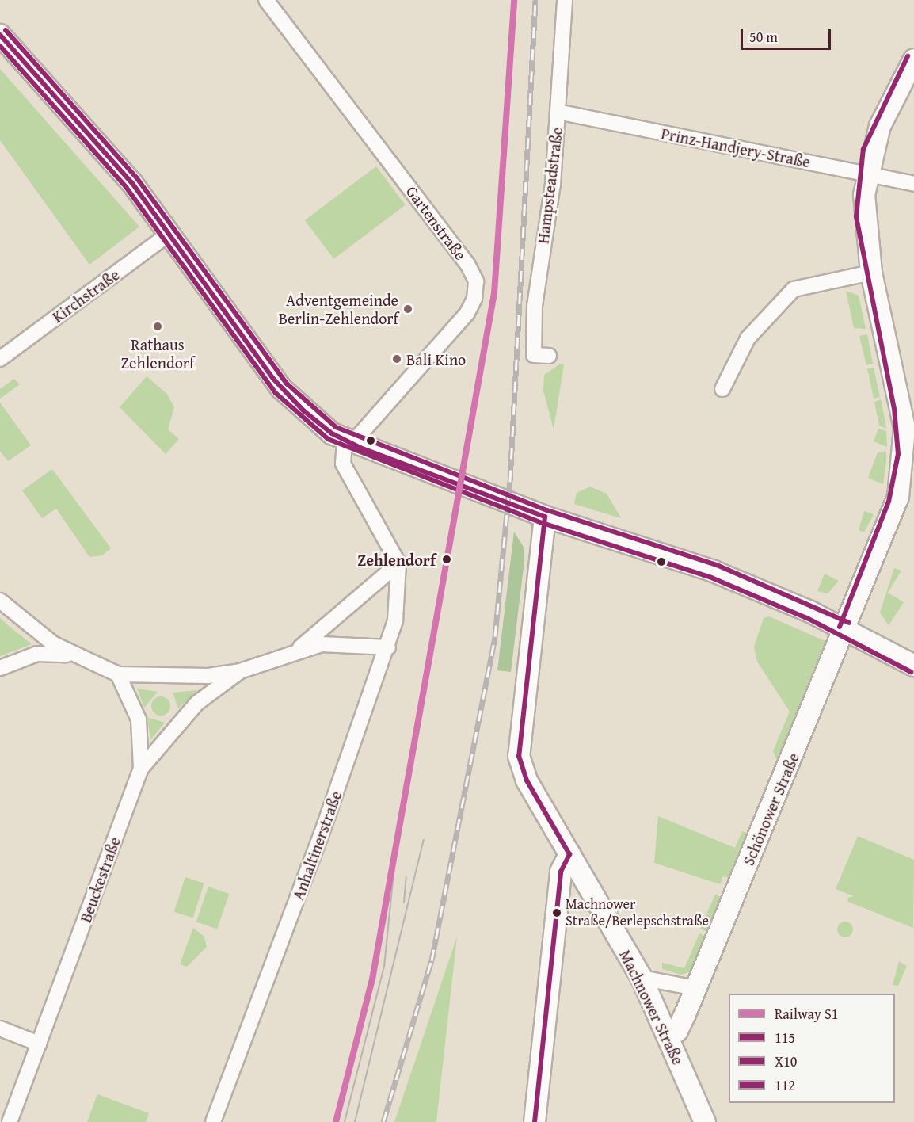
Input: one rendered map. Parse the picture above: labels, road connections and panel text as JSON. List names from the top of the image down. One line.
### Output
{"streets":{"main road":["Schönower Straße","Machnower Straße"],"street":["Prinz-Handjery-Straße","Hampsteadstraße","Gartenstraße","Kirchstraße","Anhaltinerstraße","Beuckestraße"]},"crossings":[["Prinz-Handjery-Straße","Hampsteadstraße"],["Prinz-Handjery-Straße","Schönower Straße"],["Schönower Straße","Machnower Straße"]],"places":["Adventgemeinde Berlin-Zehlendorf","Rathaus Zehlendorf","Bali Kino","Zehlendorf","Machnower Straße/Berlepschstraße"],"lines":["rail line S1","transit line 112","transit line 115","transit line X10"],"legend":["Railway S1","115","X10","112"],"scale_bar":"50 m"}
